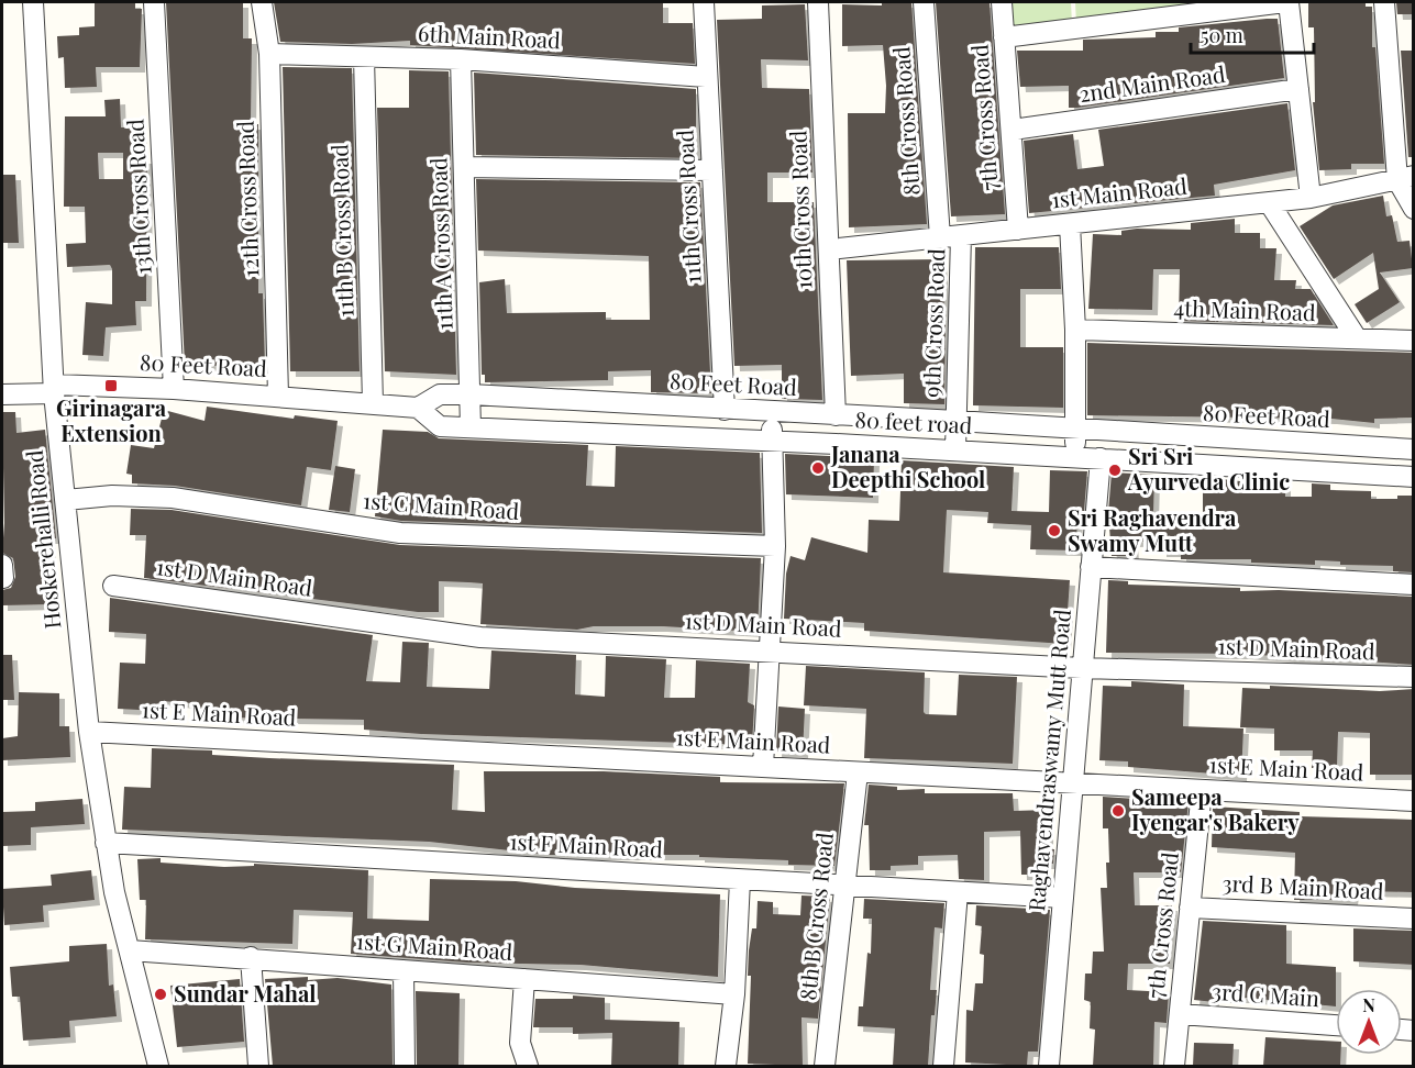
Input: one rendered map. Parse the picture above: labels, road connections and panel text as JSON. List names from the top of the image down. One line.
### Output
{"streets":{"street":["6th Main Road","2nd Main Road","7th Cross Road","8th Cross Road","1st Main Road","13th Cross Road","12th Cross Road","11th Cross Road","10th Cross Road","11th B Cross Road","11th A Cross Road","4th Main Road","9th Cross Road","80 Feet Road","80 feet road","1st C Main Road","Hoskerehalli Road","1st D Main Road","1st E Main Road","Raghavendraswamy Mutt Road","1st F Main Road","3rd B Main Road","8th B Cross Road","1st G Main Road","3rd C Main"]},"crossings":[["6th Main Road","12th Cross Road"],["6th Main Road","11th Cross Road"],["6th Main Road","11th B Cross Road"],["6th Main Road","11th A Cross Road"],["2nd Main Road","7th Cross Road"],["7th Cross Road","1st Main Road"],["7th Cross Road","1st E Main Road"],["7th Cross Road","3rd B Main Road"],["7th Cross Road","3rd C Main"],["8th Cross Road","1st Main Road"],["1st Main Road","10th Cross Road"],["1st Main Road","9th Cross Road"],["13th Cross Road","80 Feet Road"],["12th Cross Road","80 Feet Road"],["11th Cross Road","80 Feet Road"],["10th Cross Road","80 Feet Road"],["11th B Cross Road","80 Feet Road"],["11th A Cross Road","80 Feet Road"],["11th A Cross Road","80 feet road"],["9th Cross Road","80 Feet Road"],["9th Cross Road","80 feet road"],["80 Feet Road","80 feet road"],["80 Feet Road","Hoskerehalli Road"],["80 feet road","Raghavendraswamy Mutt Road"],["1st C Main Road","Hoskerehalli Road"],["Hoskerehalli Road","1st E Main Road"],["Hoskerehalli Road","1st F Main Road"],["Hoskerehalli Road","1st G Main Road"],["1st D Main Road","Raghavendraswamy Mutt Road"],["1st E Main Road","Raghavendraswamy Mutt Road"],["1st E Main Road","8th B Cross Road"],["Raghavendraswamy Mutt Road","1st F Main Road"],["1st F Main Road","8th B Cross Road"]],"places":{"transit":["Girinagara Extension"],"other":["Janana Deepthi School","Sri Sri Ayurveda Clinic","Sri Raghavendra Swamy Mutt","Sameepa Iyengar's Bakery","Sundar Mahal"]},"scale_bar":"50 m","north":"top"}
